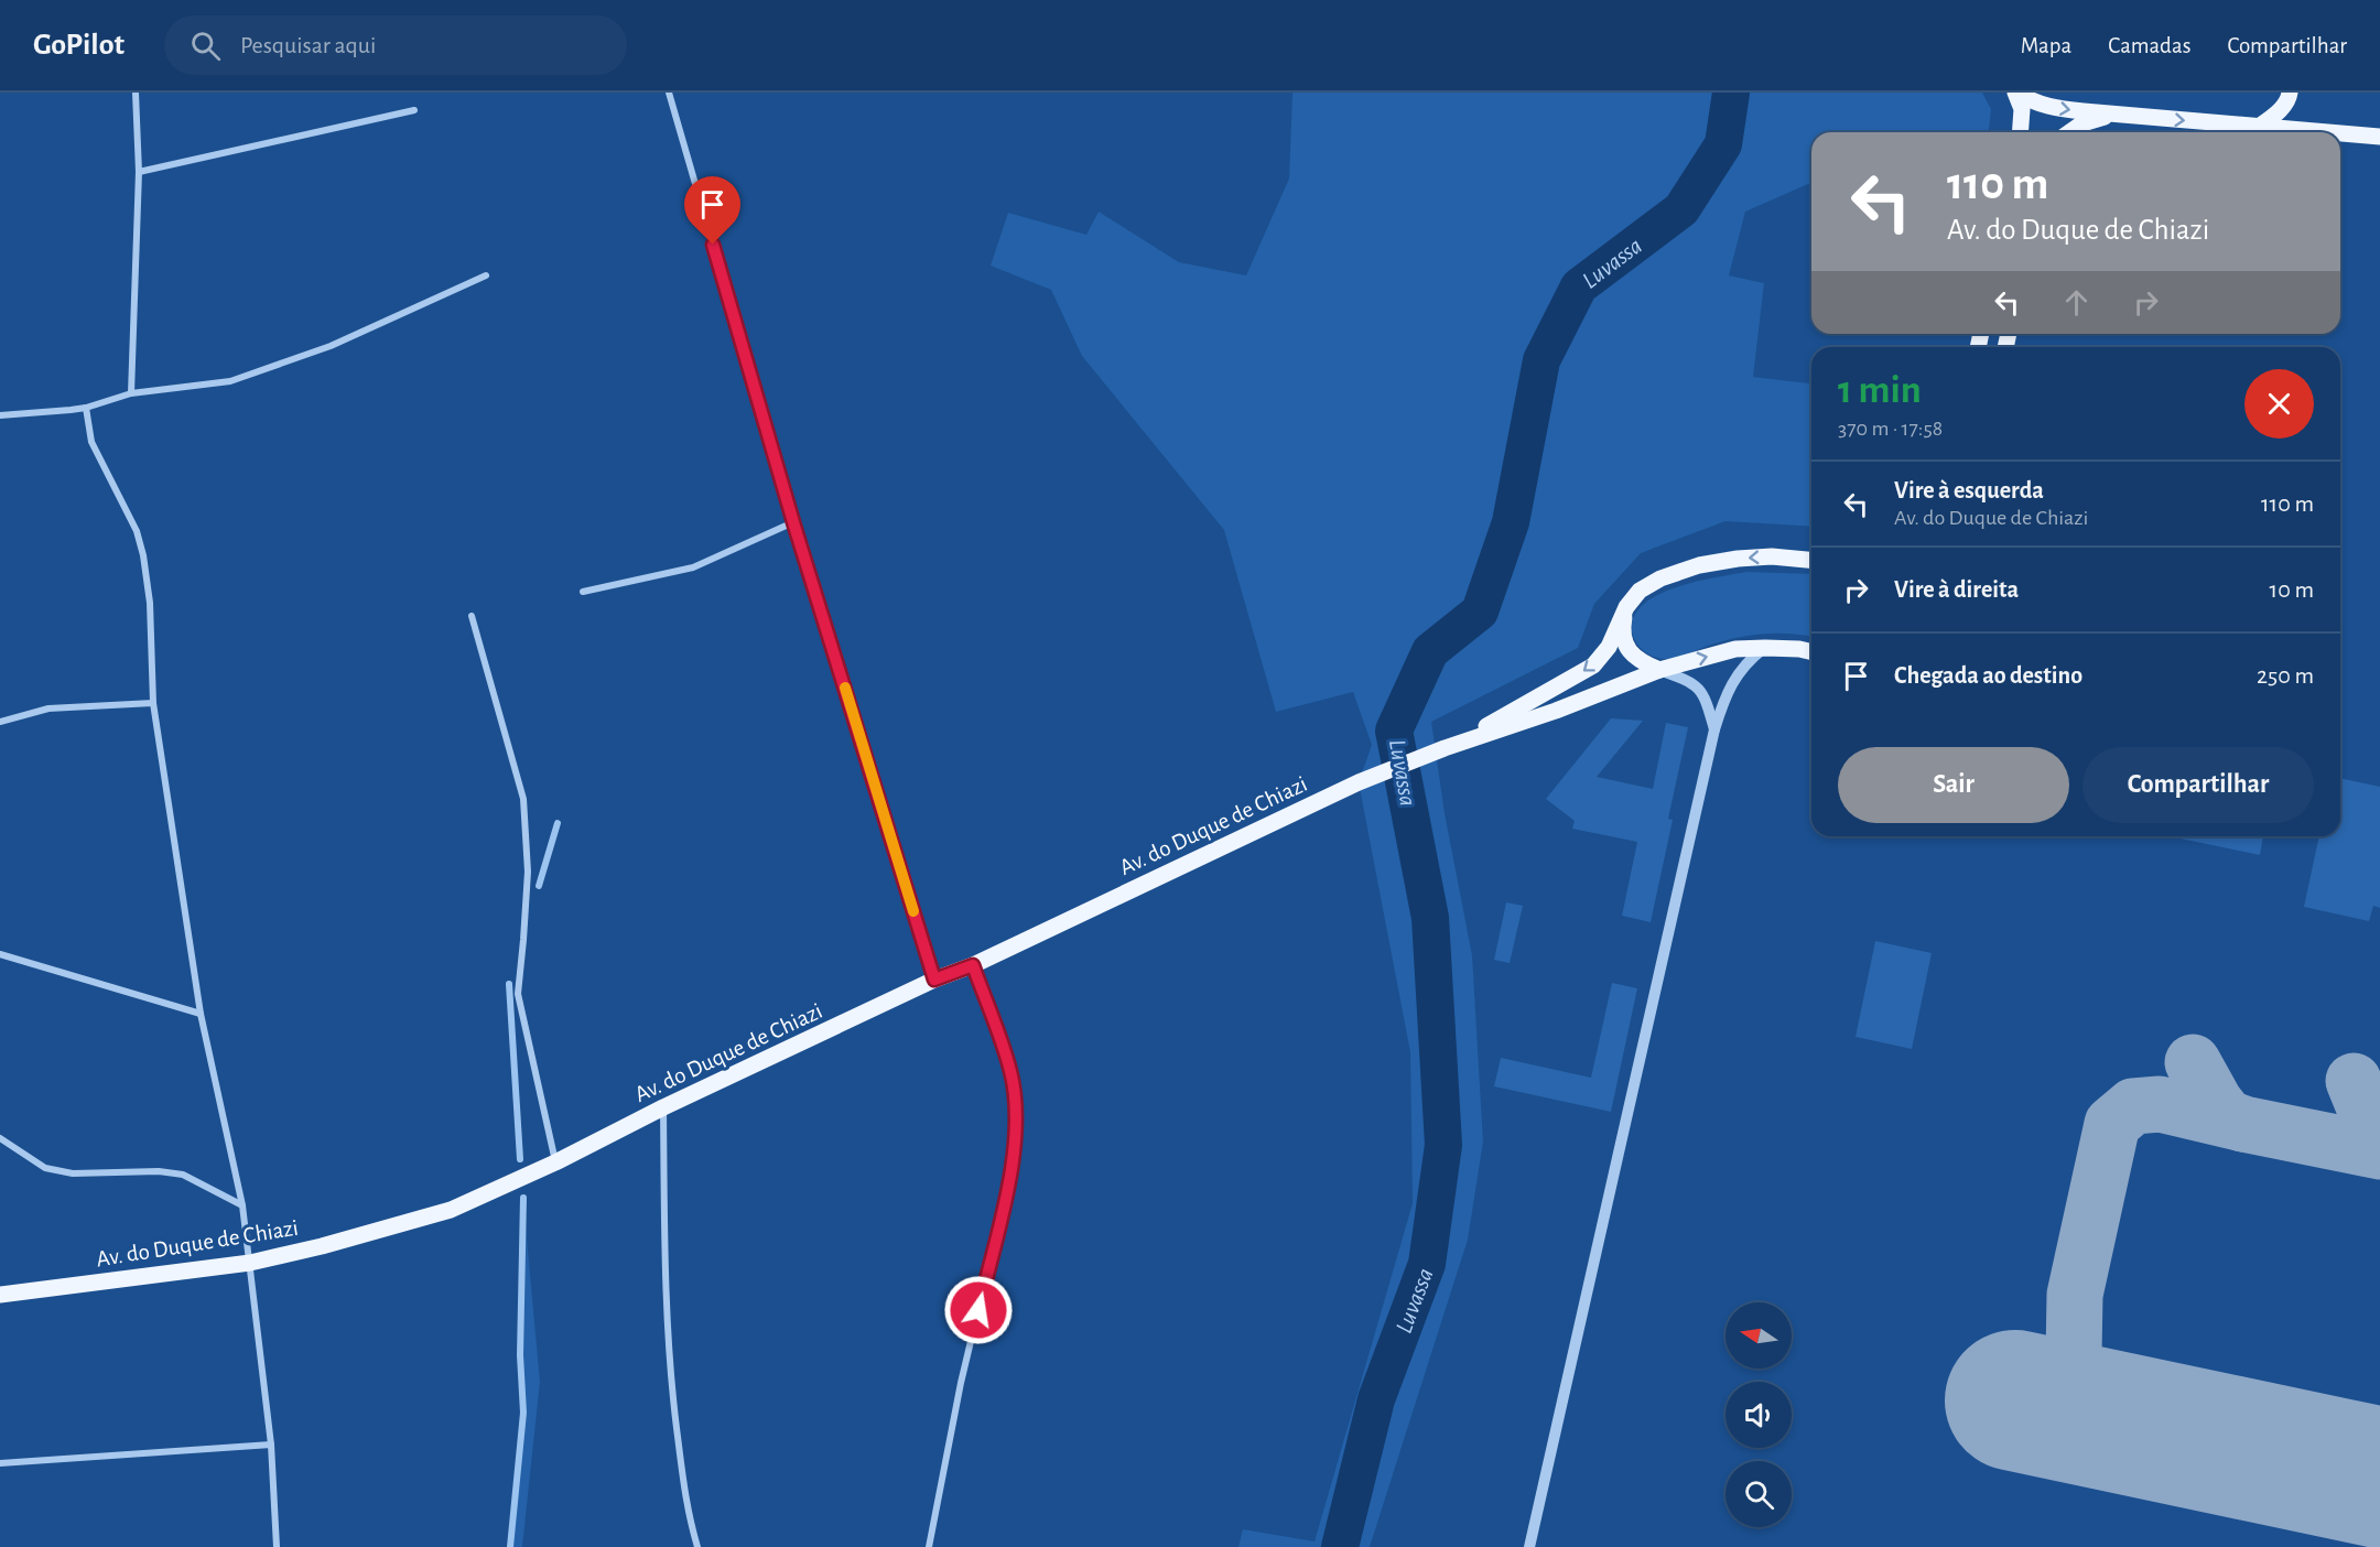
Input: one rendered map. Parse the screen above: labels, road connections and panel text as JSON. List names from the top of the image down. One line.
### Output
{"streets":{"main road":["Av. do Duque de Chiazi"]},"water":["Luvassa"],"north":"left","page":{"header":"GoPilot","search":"Pesquisar aqui","nav":["Mapa","Camadas","Compartilhar"],"turn":["110 m","Av. do Duque de Chiazi"],"heading":["1 min","370 m · 17:58"],"list":[{"name":"Vire à esquerda","note":"Av. do Duque de Chiazi","value":"110 m"},{"name":"Vire à direita","value":"10 m"},{"name":"Chegada ao destino","value":"250 m"}],"buttons":["Sair","Compartilhar"]}}
